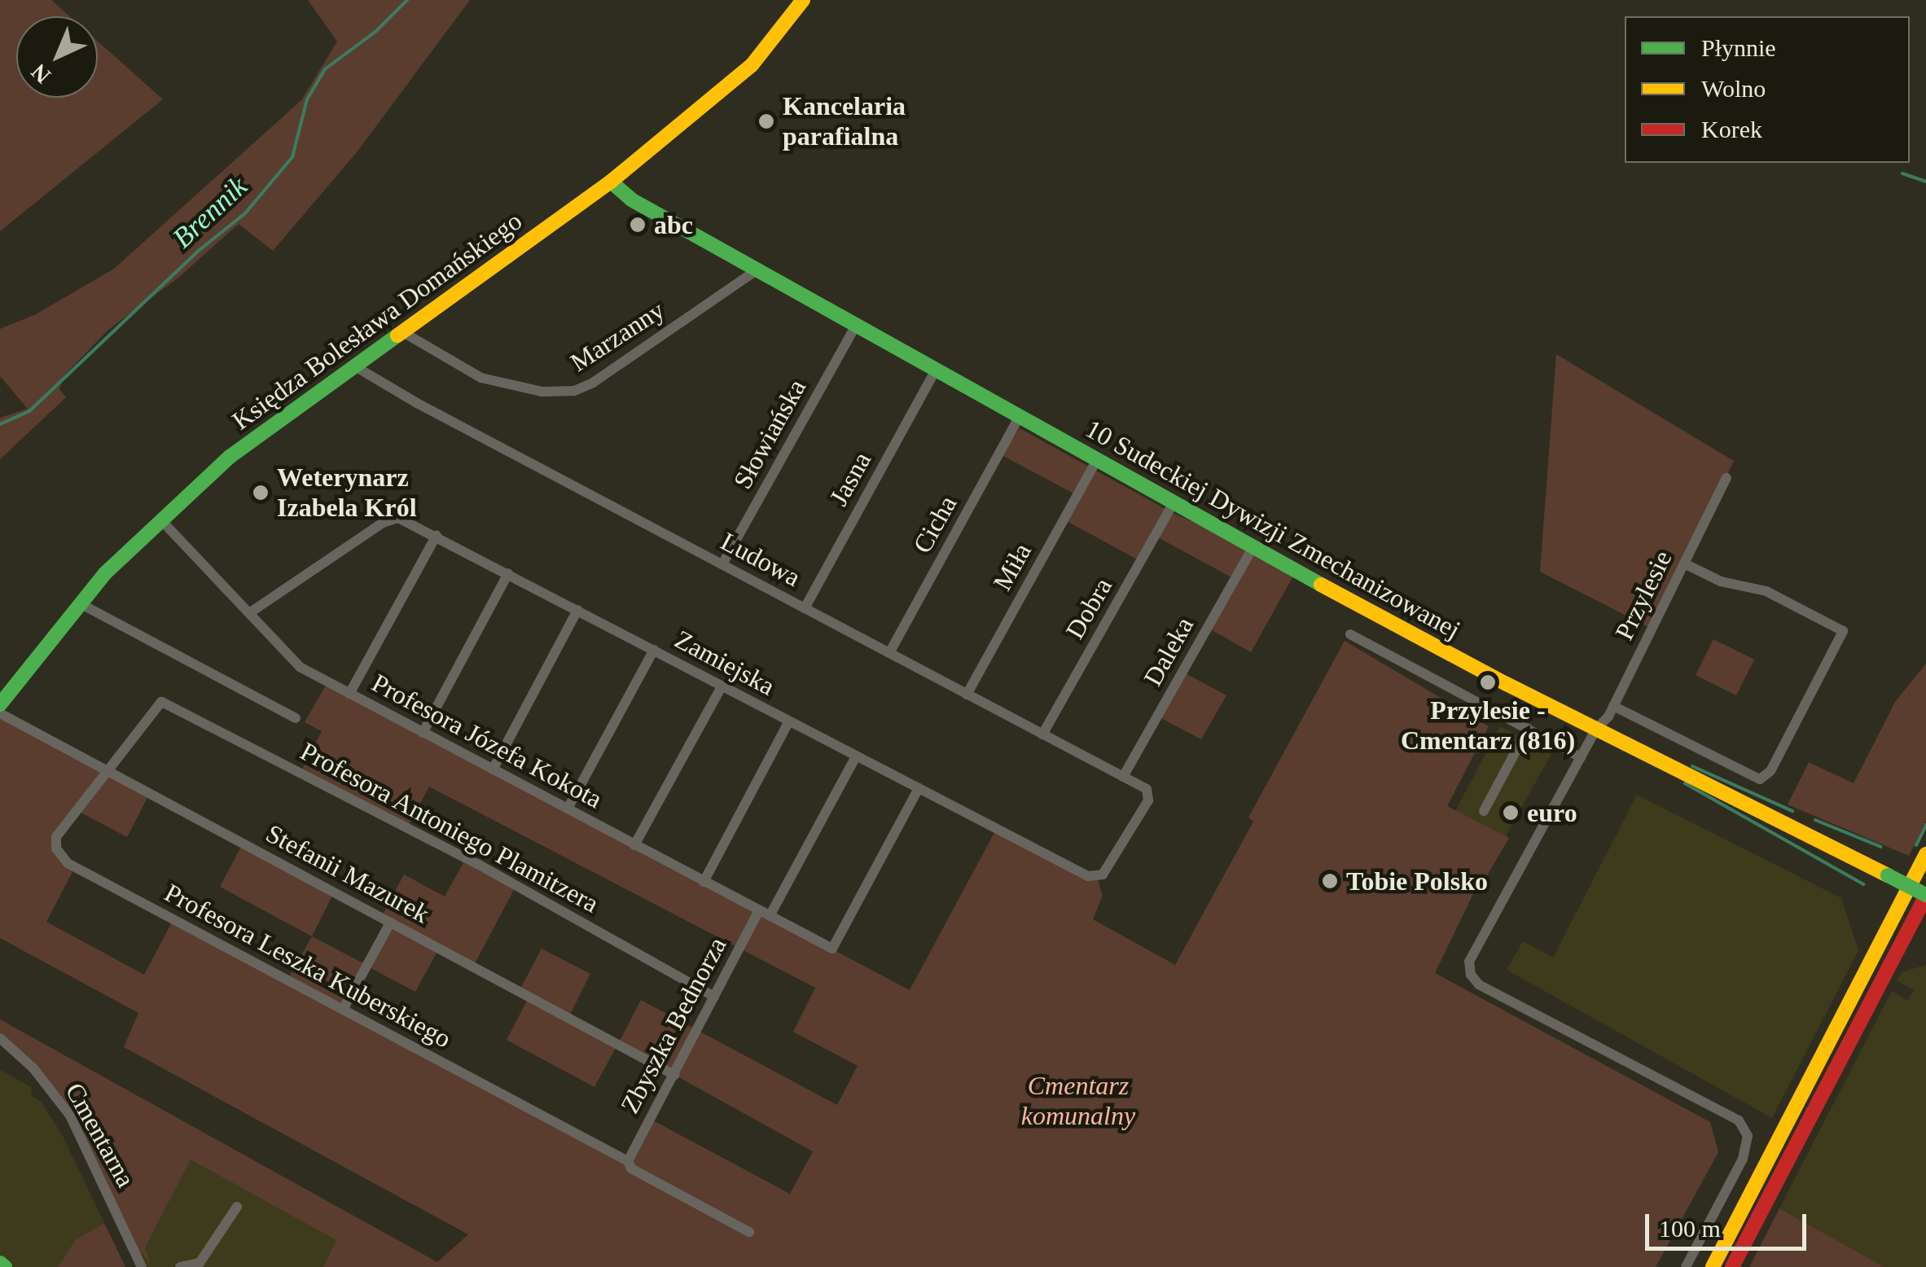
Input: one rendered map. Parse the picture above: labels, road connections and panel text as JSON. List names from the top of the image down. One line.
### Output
{"streets":{"main road":["Księdza Bolesława Domańskiego","10 Sudeckiej Dywizji Zmechanizowanej"],"street":["Marzanny","Słowiańska","Jasna","Cicha","Ludowa","Miła","Przylesie","Dobra","Daleka","Zamiejska","Profesora Józefa Kokota","Profesora Antoniego Plamitzera","Stefanii Mazurek","Profesora Leszka Kuberskiego","Zbyszka Bednorza","Cmentarna"]},"crossings":[["Księdza Bolesława Domańskiego","Marzanny"],["Księdza Bolesława Domańskiego","10 Sudeckiej Dywizji Zmechanizowanej"],["Księdza Bolesława Domańskiego","Ludowa"],["Księdza Bolesława Domańskiego","Profesora Józefa Kokota"],["Marzanny","10 Sudeckiej Dywizji Zmechanizowanej"],["Słowiańska","10 Sudeckiej Dywizji Zmechanizowanej"],["Słowiańska","Ludowa"],["Jasna","10 Sudeckiej Dywizji Zmechanizowanej"],["Jasna","Ludowa"],["Cicha","10 Sudeckiej Dywizji Zmechanizowanej"],["Cicha","Ludowa"],["10 Sudeckiej Dywizji Zmechanizowanej","Miła"],["10 Sudeckiej Dywizji Zmechanizowanej","Przylesie"],["10 Sudeckiej Dywizji Zmechanizowanej","Dobra"],["10 Sudeckiej Dywizji Zmechanizowanej","Daleka"],["Ludowa","Miła"],["Ludowa","Dobra"],["Ludowa","Daleka"],["Ludowa","Zamiejska"],["Zamiejska","Profesora Józefa Kokota"],["Zamiejska","Zbyszka Bednorza"],["Profesora Józefa Kokota","Zbyszka Bednorza"],["Profesora Antoniego Plamitzera","Stefanii Mazurek"],["Profesora Antoniego Plamitzera","Profesora Leszka Kuberskiego"],["Profesora Antoniego Plamitzera","Zbyszka Bednorza"],["Stefanii Mazurek","Profesora Leszka Kuberskiego"],["Stefanii Mazurek","Zbyszka Bednorza"],["Profesora Leszka Kuberskiego","Zbyszka Bednorza"]],"water":["Brennik"],"parks":["Cmentarz komunalny"],"places":["Kancelaria parafialna","abc","Weterynarz Izabela Król","Przylesie - Cmentarz (816)","euro","Tobie Polsko"],"legend":["Płynnie","Wolno","Korek"],"scale_bar":"100 m","north":"bottom left"}
